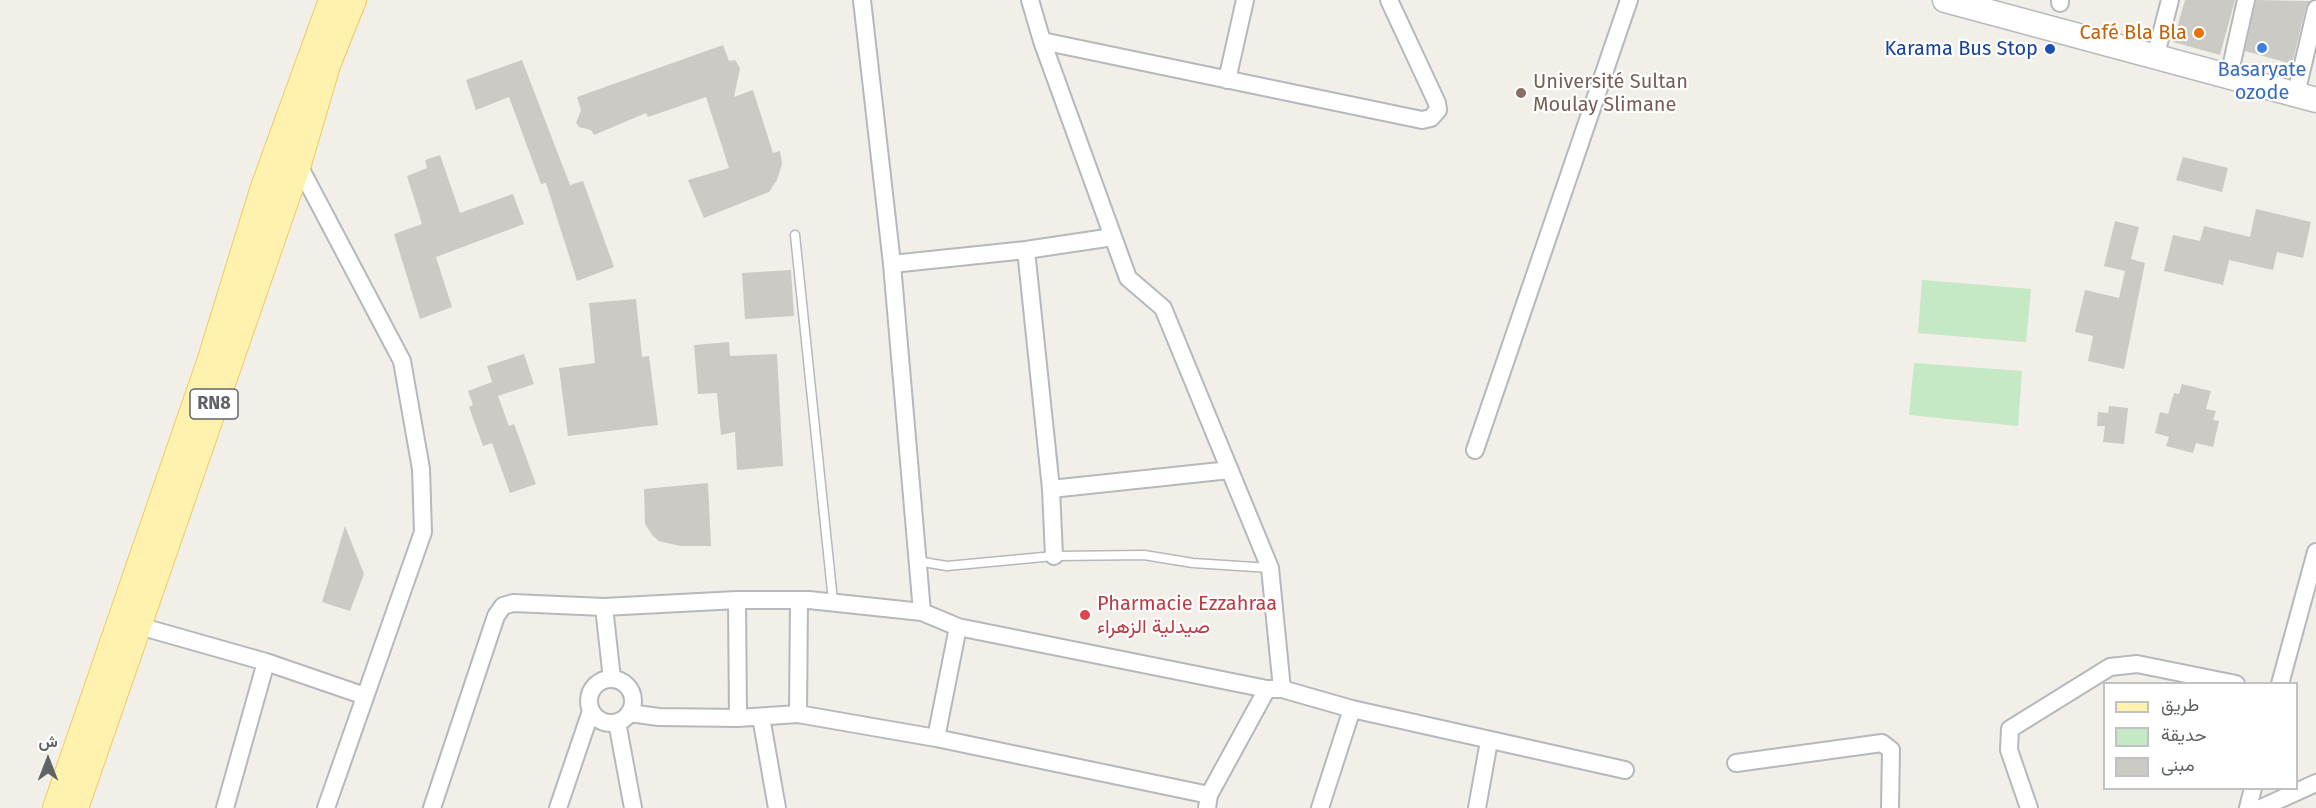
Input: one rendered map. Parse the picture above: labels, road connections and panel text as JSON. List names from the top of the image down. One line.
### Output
{"streets":{"main road":["RN8"]},"places":["Café Bla Bla","Basaryate ozode","Karama Bus Stop","Université Sultan Moulay Slimane","Pharmacie Ezzahraa صيدلية الزهراء"],"legend":["طريق","حديقة","مبنى"],"north":"top"}
